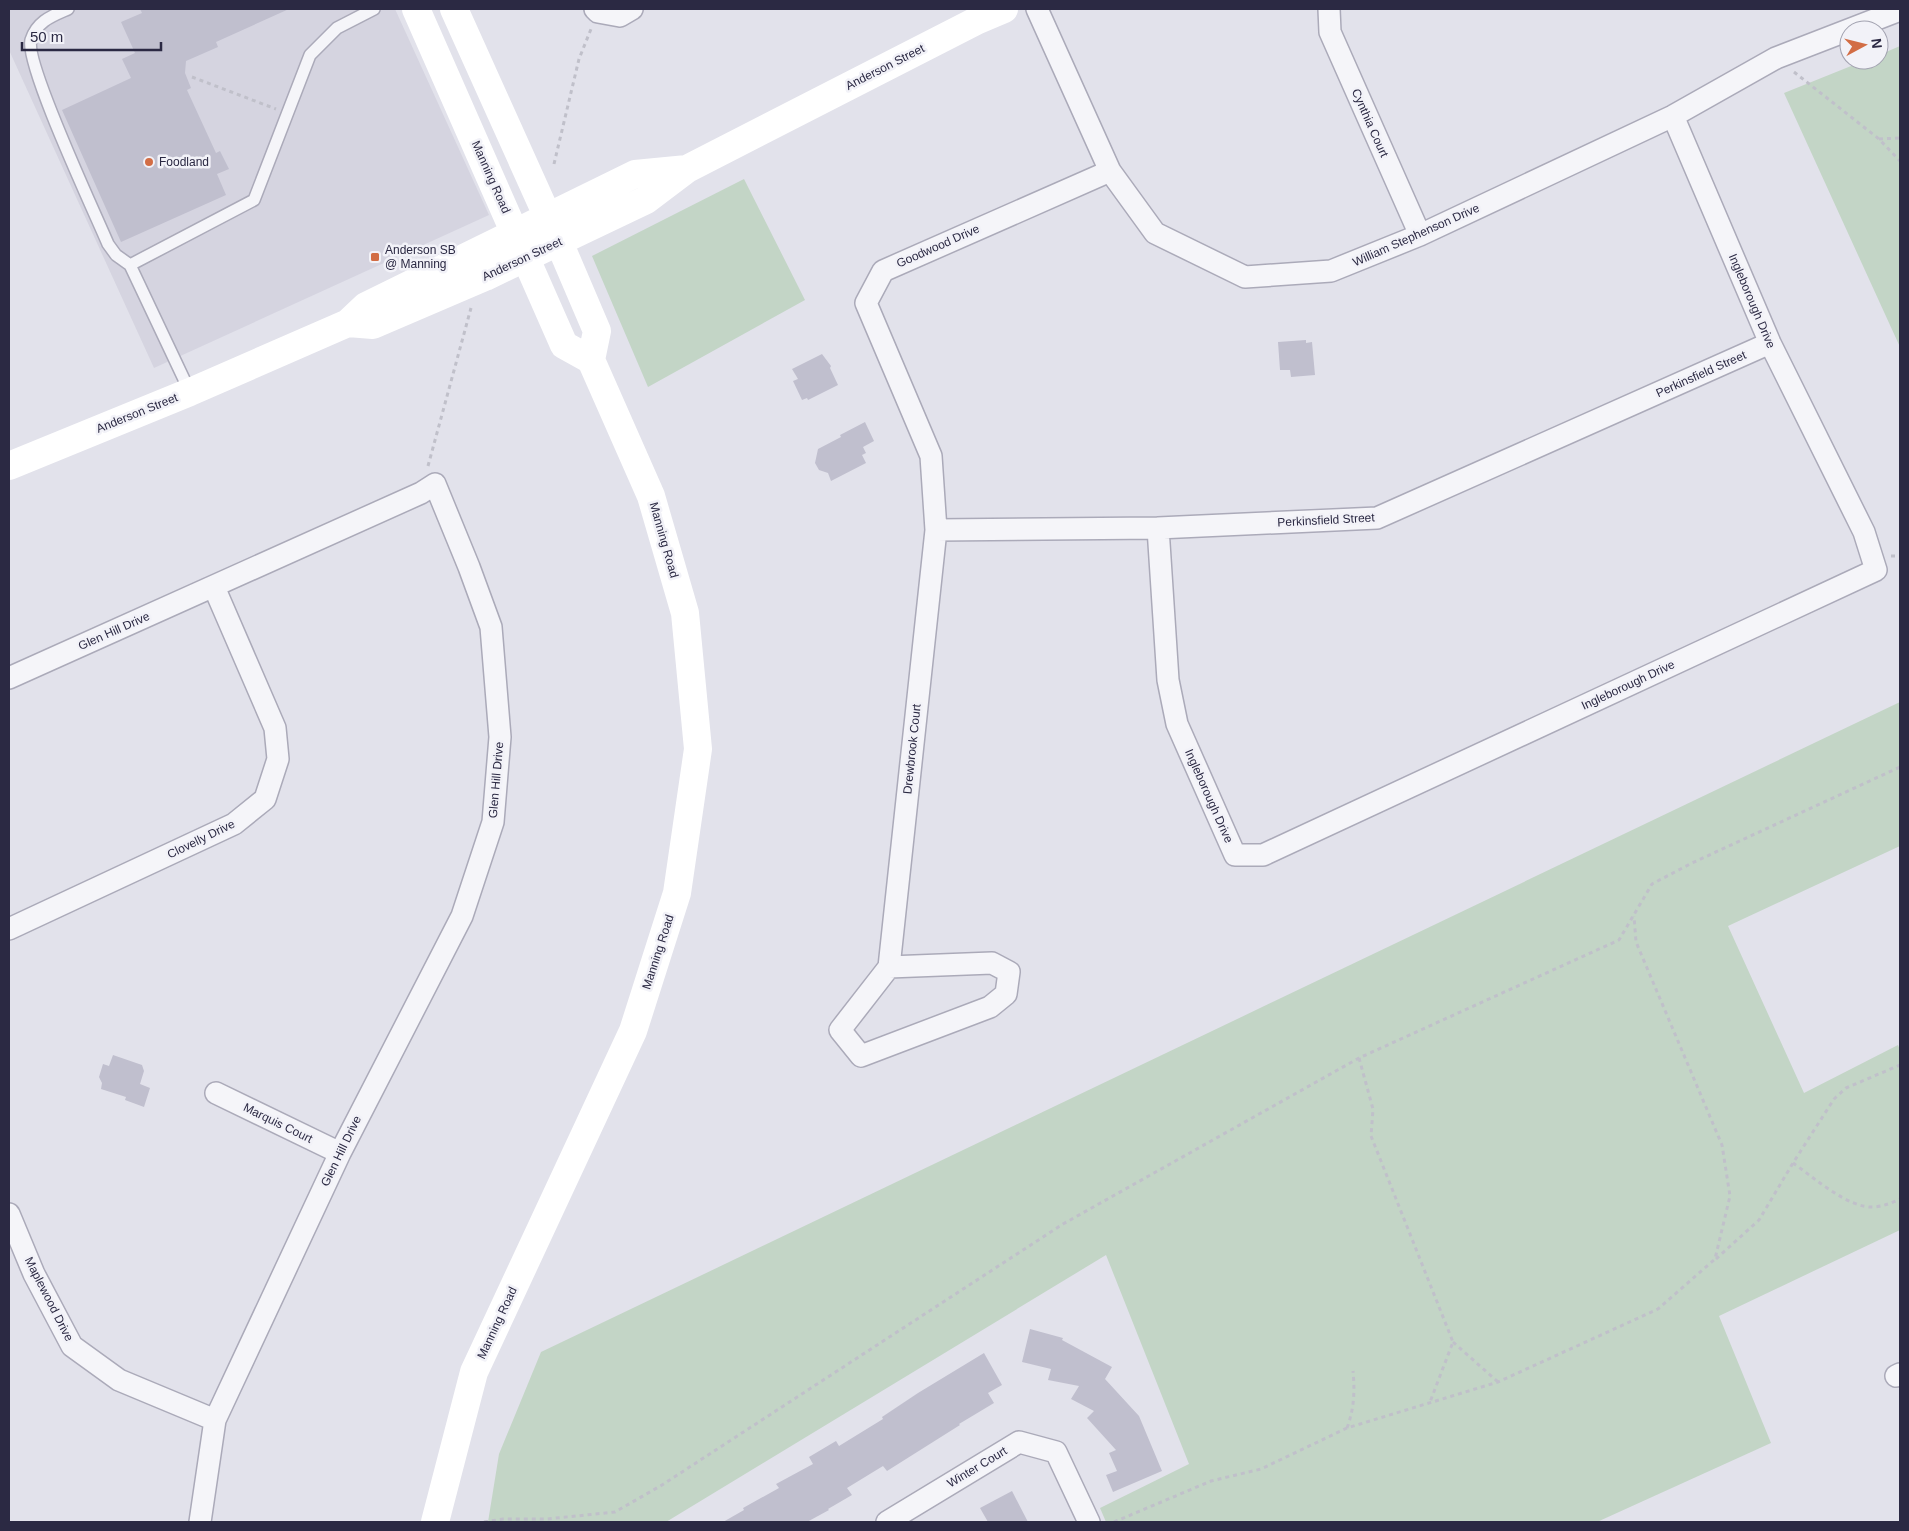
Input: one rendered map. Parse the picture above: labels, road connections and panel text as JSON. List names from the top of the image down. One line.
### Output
{"streets":{"main road":["Anderson Street","Manning Road"],"street":["Cynthia Court","William Stephenson Drive","Goodwood Drive","Ingleborough Drive","Perkinsfield Street","Glen Hill Drive","Drewbrook Court","Clovelly Drive","Marquis Court","Maplewood Drive","Winter Court"]},"crossings":[["Anderson Street","Manning Road"],["Cynthia Court","William Stephenson Drive"],["William Stephenson Drive","Goodwood Drive"],["William Stephenson Drive","Ingleborough Drive"],["Goodwood Drive","Perkinsfield Street"],["Goodwood Drive","Drewbrook Court"],["Ingleborough Drive","Perkinsfield Street"],["Perkinsfield Street","Drewbrook Court"],["Glen Hill Drive","Clovelly Drive"],["Glen Hill Drive","Marquis Court"],["Glen Hill Drive","Maplewood Drive"]],"places":{"other":["Foodland"],"transit":["Anderson SB @ Manning"]},"scale_bar":"50 m","north":"right"}
